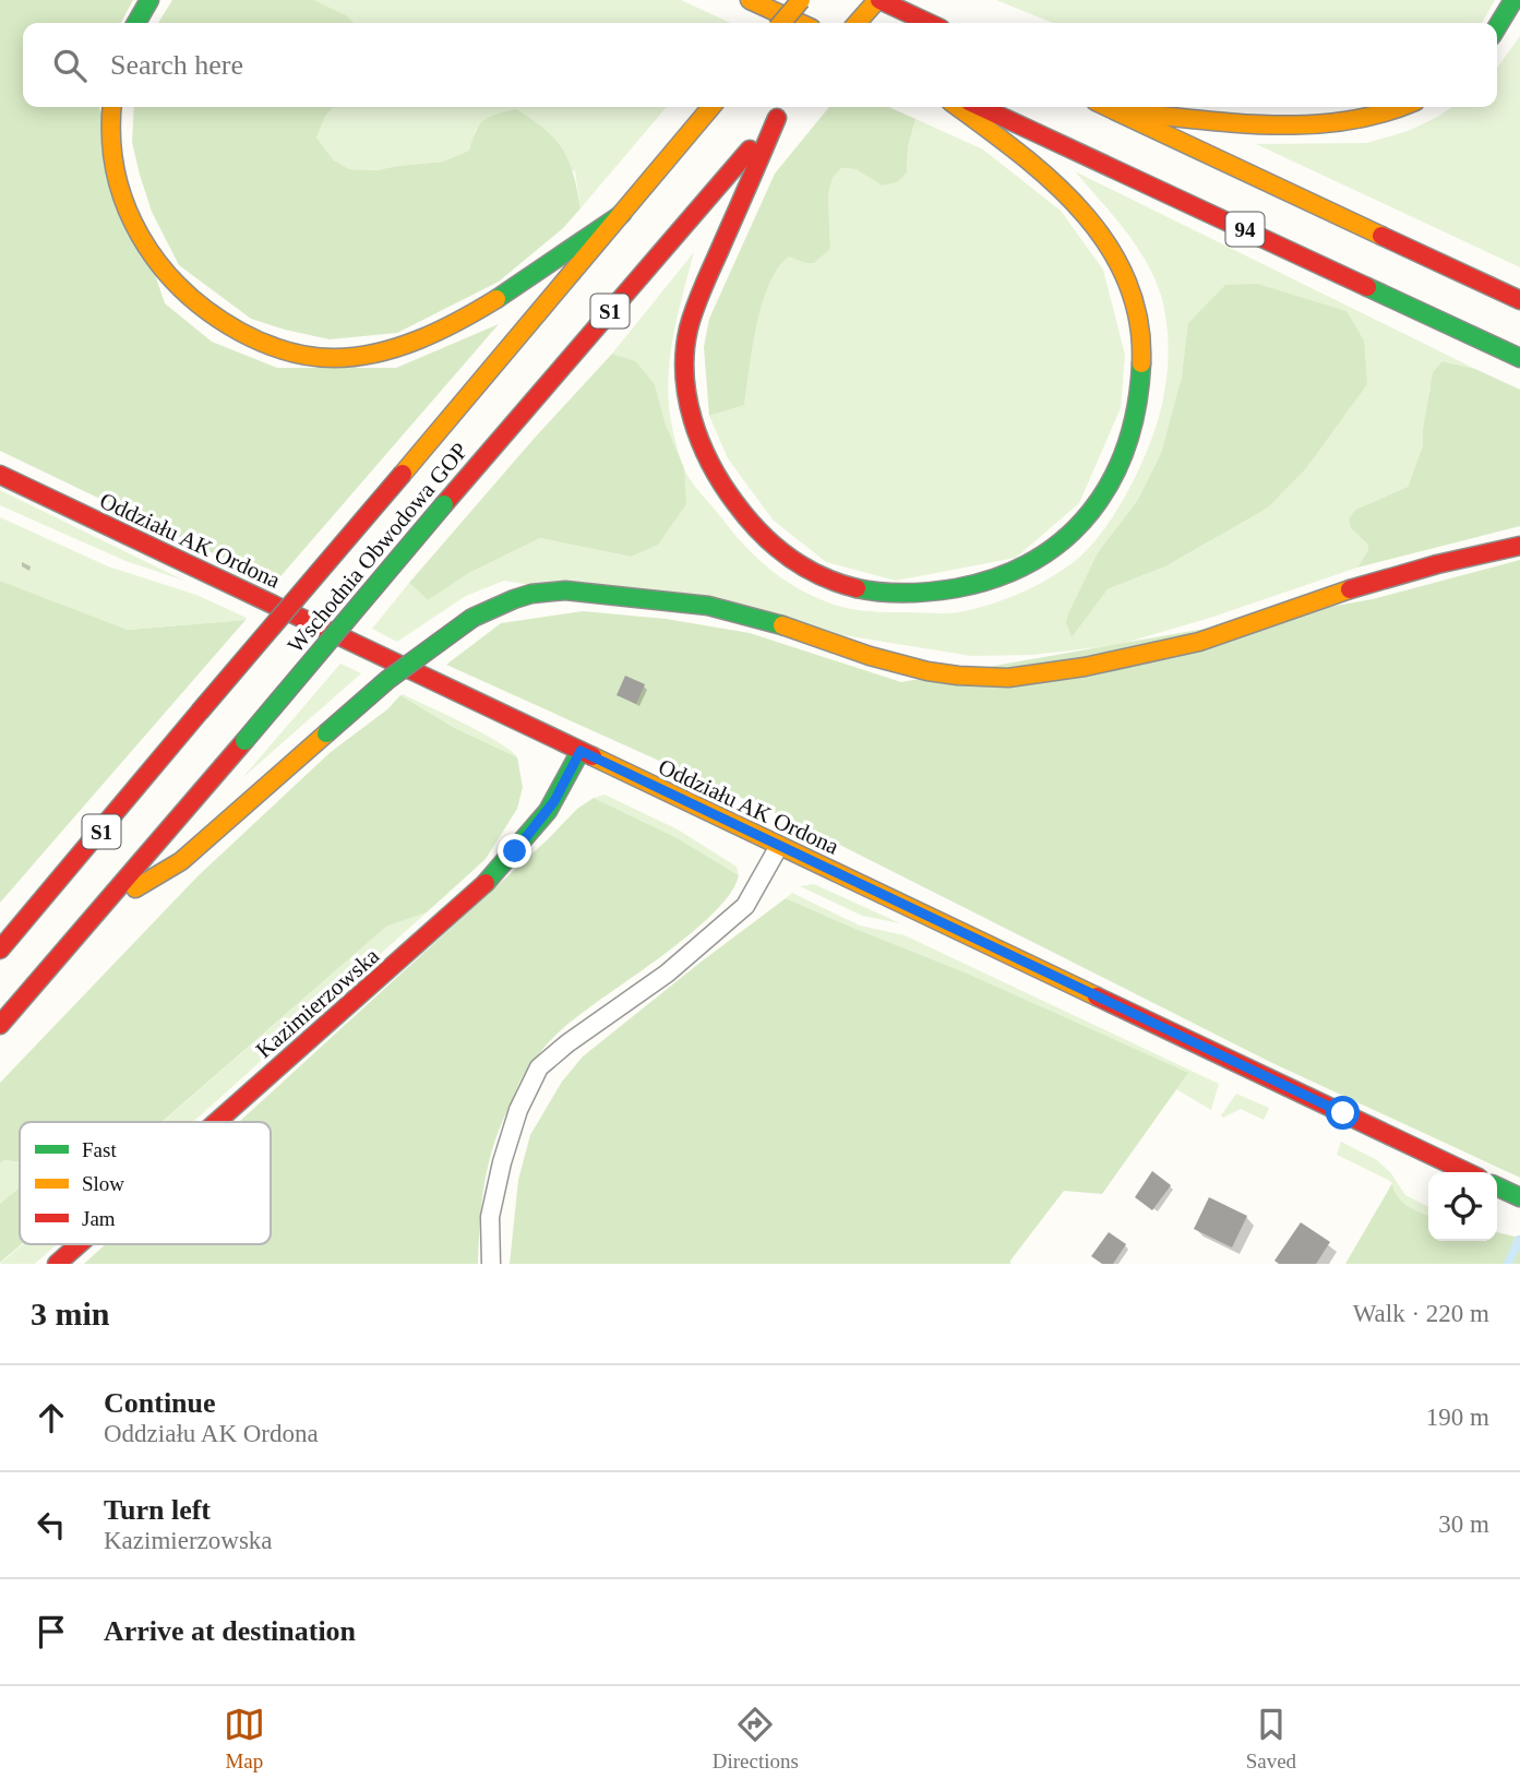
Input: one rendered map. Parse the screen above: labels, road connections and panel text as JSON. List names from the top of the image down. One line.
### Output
{"streets":{"main road":["94","S1","Oddziału AK Ordona","Wschodnia Obwodowa GOP","Kazimierzowska"]},"crossings":[["Oddziału AK Ordona","Kazimierzowska"]],"legend":["Fast","Slow","Jam"],"page":{"search":"Search here","heading":["3 min","Walk · 220 m"],"list":[["Continue","Oddziału AK Ordona","190 m"],["Turn left","Kazimierzowska","30 m"],"Arrive at destination"],"nav":["Map","Directions","Saved"]}}
